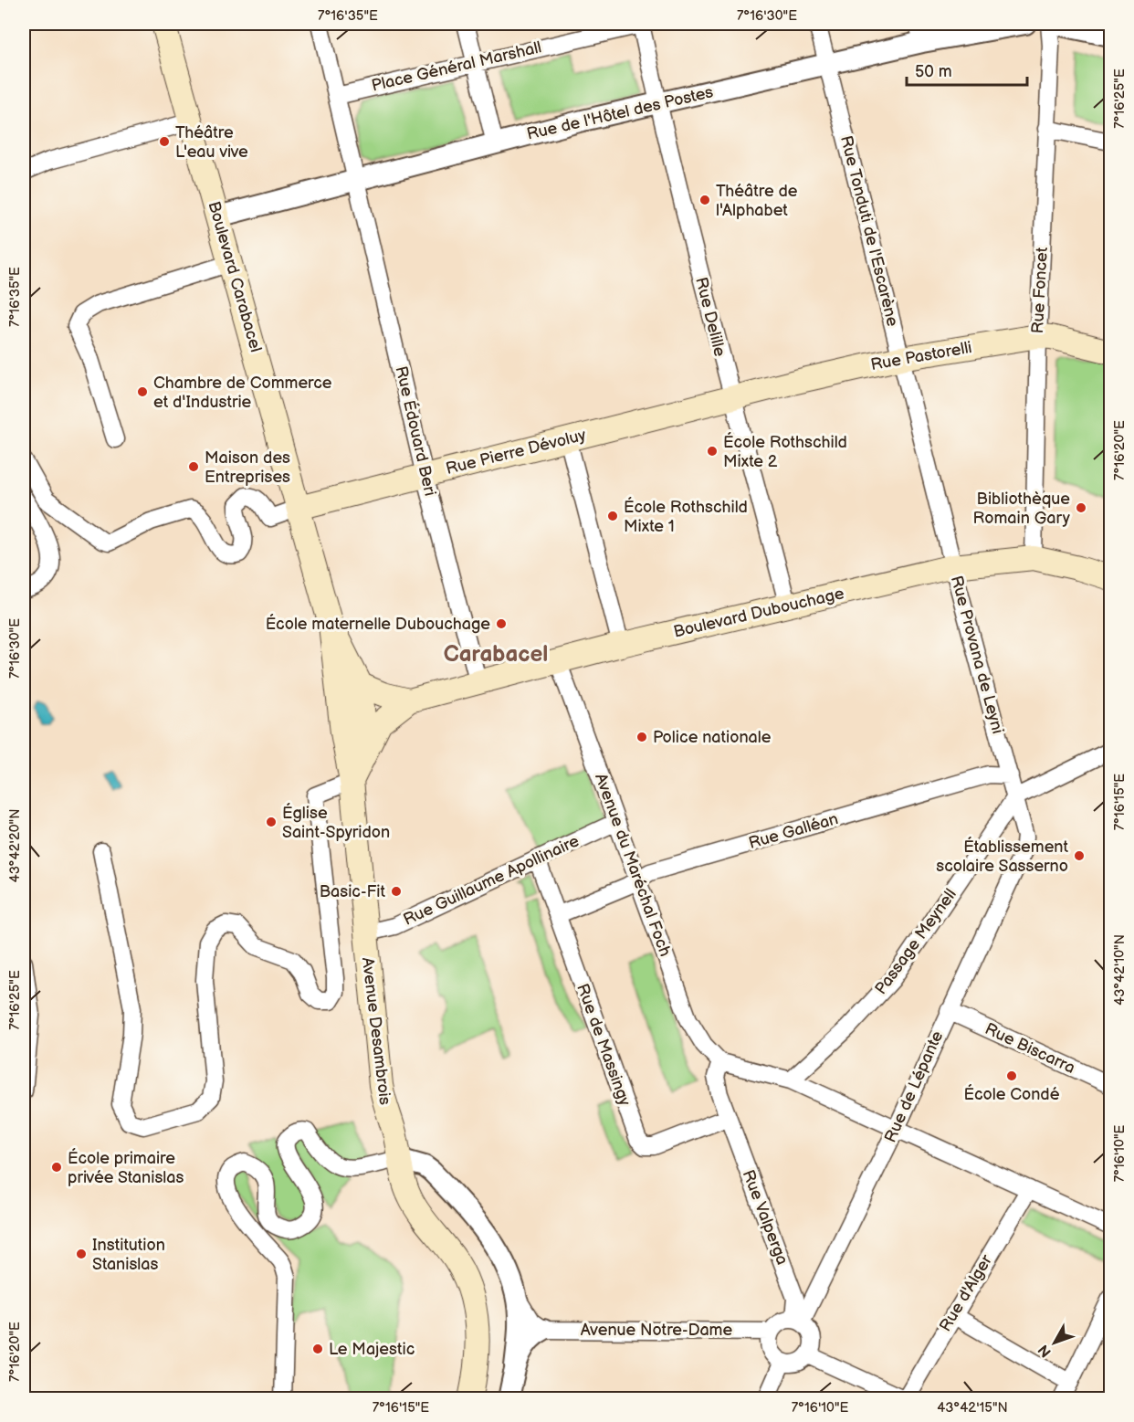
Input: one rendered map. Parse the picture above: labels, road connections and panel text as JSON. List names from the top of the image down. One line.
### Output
{"streets":{"main road":["Boulevard Carabacel","Rue Pastorelli","Rue Pierre Dévoluy","Boulevard Dubouchage","Avenue Desambrois"],"street":["Place Général Marshall","Rue de l'Hôtel des Postes","Rue Tonduti de l'Escarène","Rue Foncet","Rue Delille","Rue Édouard Beri","Rue Provana de Leyni","Rue Galléan","Avenue du Maréchal Foch","Rue Guillaume Apollinaire","Passage Meynell","Rue de Massingy","Rue Biscarra","Rue de Lépante","Rue Valperga","Rue d'Alger","Avenue Notre-Dame"]},"crossings":[["Place Général Marshall","Rue Delille"],["Place Général Marshall","Rue Édouard Beri"],["Rue de l'Hôtel des Postes","Rue Tonduti de l'Escarène"],["Rue de l'Hôtel des Postes","Boulevard Carabacel"],["Rue de l'Hôtel des Postes","Rue Delille"],["Rue de l'Hôtel des Postes","Rue Édouard Beri"],["Rue Tonduti de l'Escarène","Rue Pastorelli"],["Rue Tonduti de l'Escarène","Boulevard Dubouchage"],["Rue Tonduti de l'Escarène","Rue Provana de Leyni"],["Boulevard Carabacel","Rue Pierre Dévoluy"],["Boulevard Carabacel","Boulevard Dubouchage"],["Boulevard Carabacel","Avenue Desambrois"],["Rue Foncet","Rue Pastorelli"],["Rue Foncet","Boulevard Dubouchage"],["Rue Delille","Rue Pastorelli"],["Rue Delille","Rue Pierre Dévoluy"],["Rue Delille","Boulevard Dubouchage"],["Rue Pastorelli","Rue Pierre Dévoluy"],["Rue Édouard Beri","Rue Pierre Dévoluy"],["Rue Édouard Beri","Boulevard Dubouchage"],["Boulevard Dubouchage","Rue Provana de Leyni"],["Boulevard Dubouchage","Avenue du Maréchal Foch"],["Boulevard Dubouchage","Avenue Desambrois"],["Rue Provana de Leyni","Rue Galléan"],["Rue Provana de Leyni","Passage Meynell"],["Rue Provana de Leyni","Rue de Lépante"],["Rue Galléan","Avenue du Maréchal Foch"],["Rue Galléan","Rue de Massingy"],["Avenue du Maréchal Foch","Rue Guillaume Apollinaire"],["Rue Guillaume Apollinaire","Avenue Desambrois"],["Rue Guillaume Apollinaire","Rue de Massingy"],["Rue de Massingy","Rue Valperga"],["Rue Biscarra","Rue de Lépante"],["Rue de Lépante","Rue Valperga"],["Rue de Lépante","Avenue Notre-Dame"],["Rue Valperga","Avenue Notre-Dame"]],"districts":["Carabacel"],"places":["Théâtre L'eau vive","Théâtre de l'Alphabet","Chambre de Commerce et d'Industrie","École Rothschild Mixte 2","Maison des Entreprises","Bibliothèque Romain Gary","École Rothschild Mixte 1","École maternelle Dubouchage","Police nationale","Église Saint-Spyridon","Établissement scolaire Sasserno","Basic-Fit","École Condé","École primaire privée Stanislas","Institution Stanislas","Le Majestic"],"scale_bar":"50 m","north":"bottom left","coordinates":["7°16'35\"E","7°16'30\"E","7°16'25\"E","7°16'20\"E","7°16'15\"E","43°42'20\"N","43°42'10\"N","7°16'10\"E","43°42'15\"N"]}
